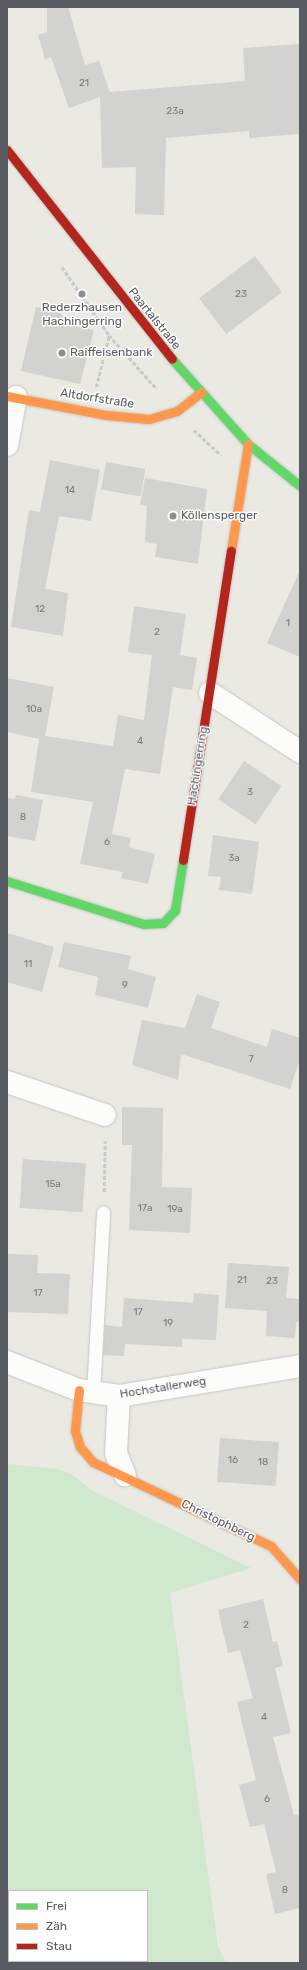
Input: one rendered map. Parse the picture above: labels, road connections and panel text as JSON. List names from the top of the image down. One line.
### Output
{"streets":{"street":["Paartalstraße","Altdorfstraße","Hachingerring","Hochstallerweg","Christophberg"]},"crossings":[["Paartalstraße","Altdorfstraße"],["Paartalstraße","Hachingerring"],["Hochstallerweg","Christophberg"]],"places":["Rederzhausen Hachingerring","Raiffeisenbank","Köllensperger"],"house_numbers":["21","23a","23","14","12","1","2","10a","4","3","8","6","3a","11","9","7","15a","17a","19a","21","23","17","17","19","16","18","2","4","6","8"],"legend":["Frei","Zäh","Stau"]}
